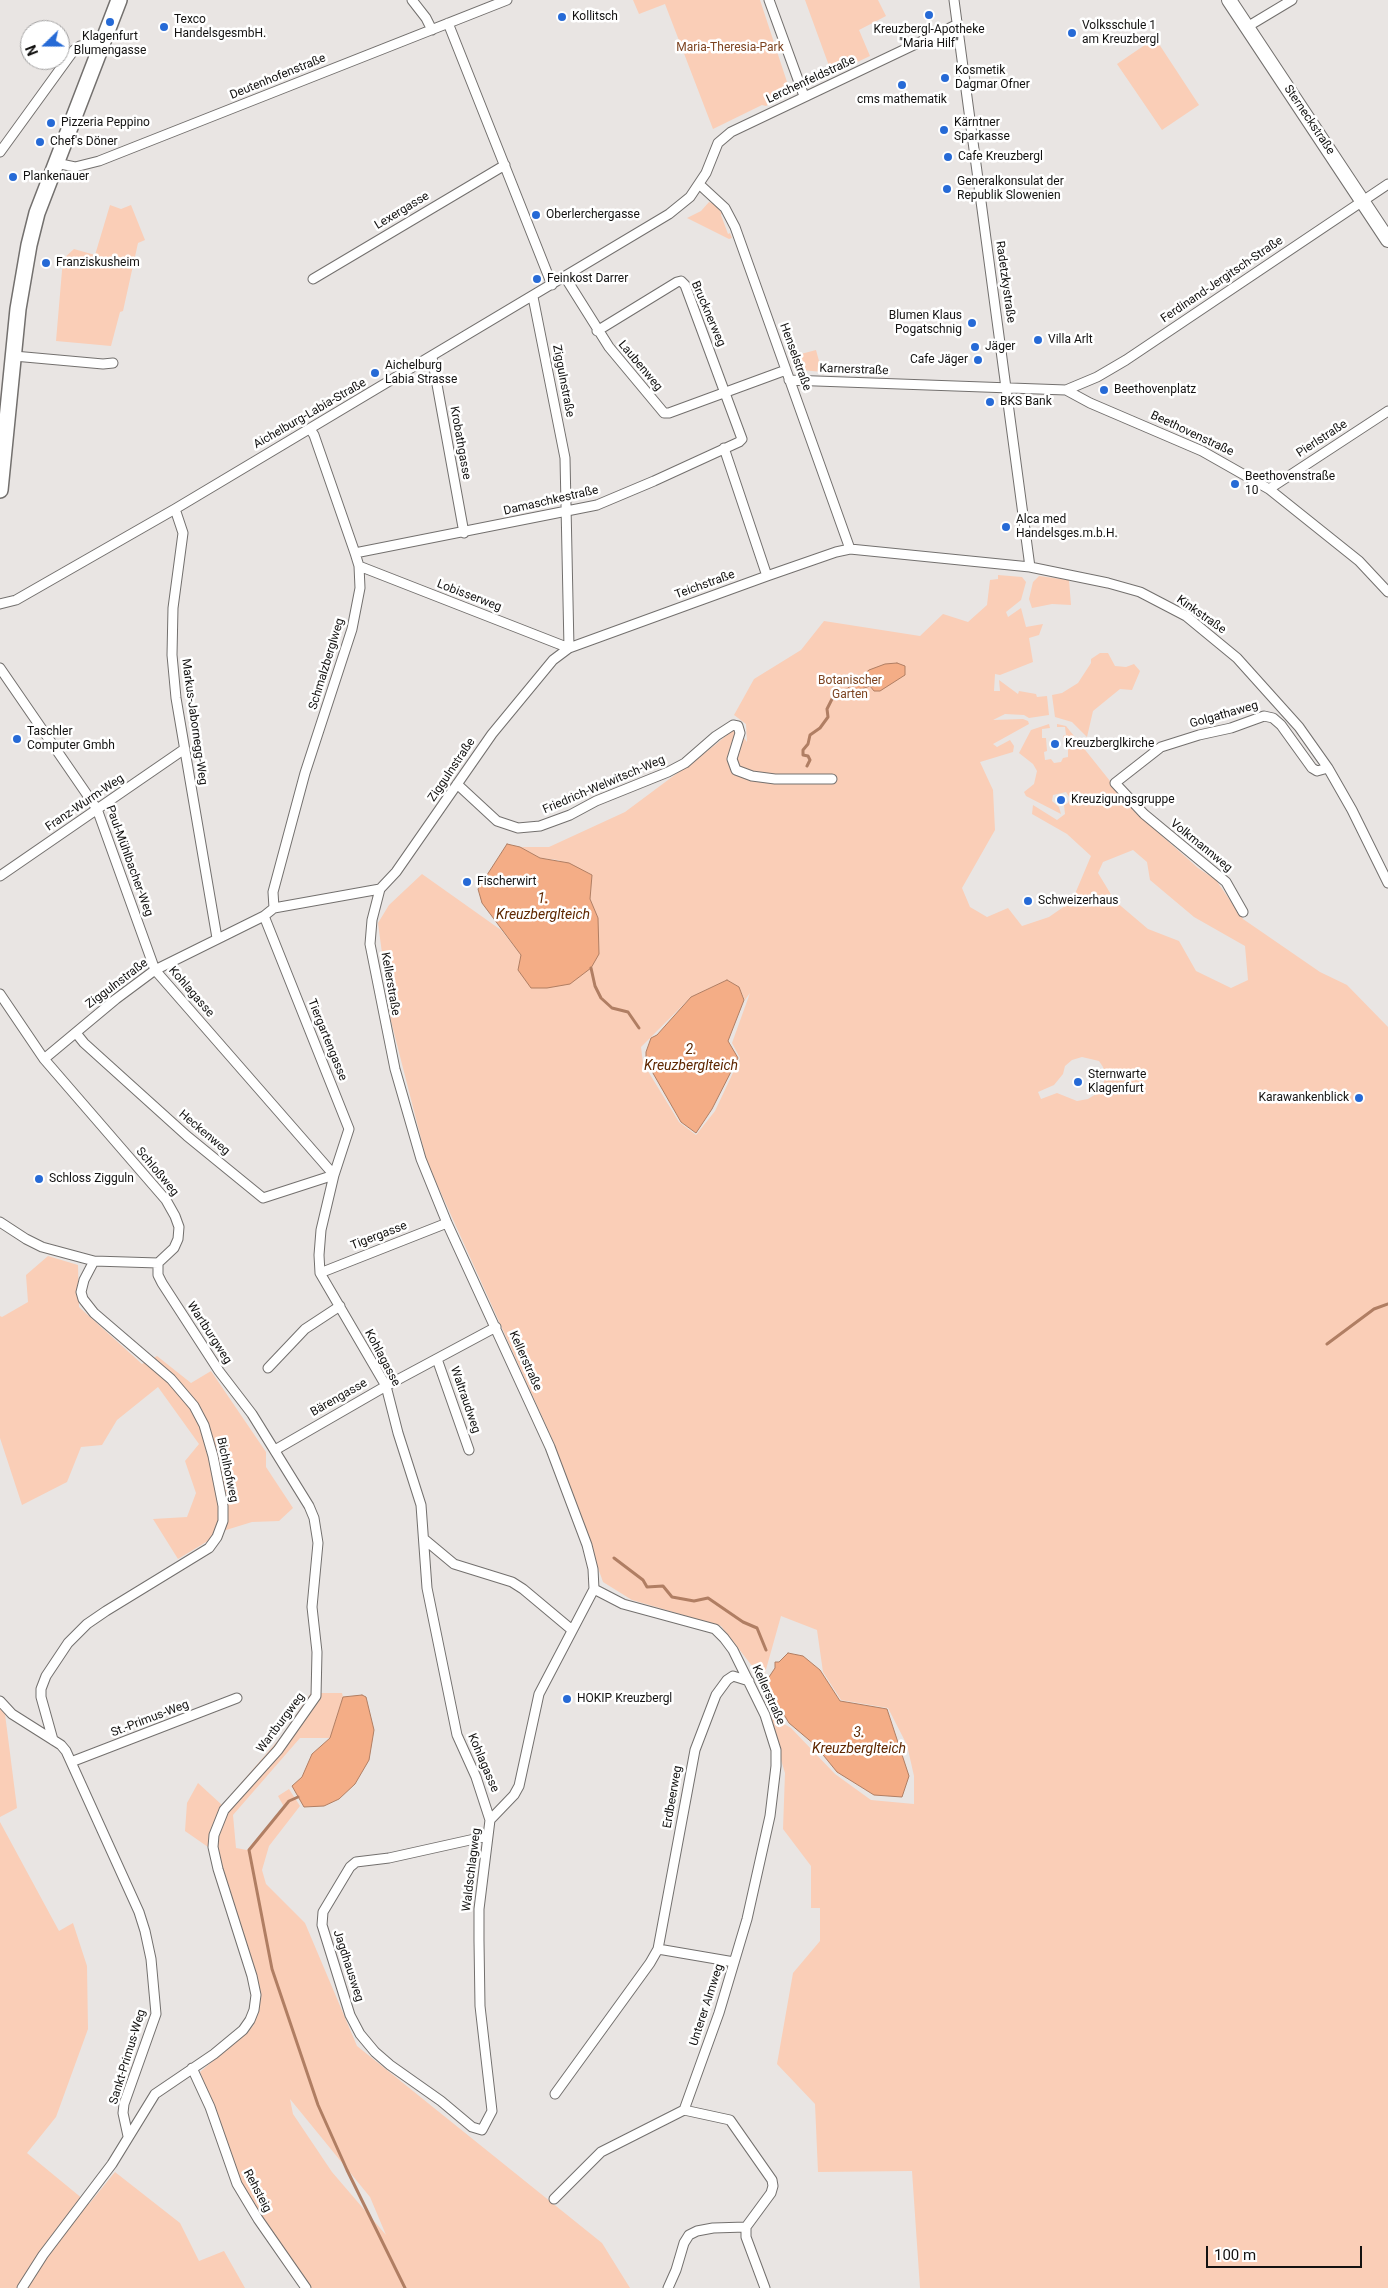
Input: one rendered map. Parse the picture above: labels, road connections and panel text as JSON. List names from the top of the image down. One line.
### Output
{"streets":{"street":["Deutenhofenstraße","Lerchenfeldstraße","Sterneckstraße","Lexergasse","Ferdinand-Jergitsch-Straße","Radetzkystraße","Brucknerweg","Henselstraße","Laubenweg","Karnerstraße","Ziggulnstraße","Aichelburg-Labia-Straße","Beethovenstraße","Pierlstraße","Krobathgasse","Damaschkestraße","Teichstraße","Lobisserweg","Kinkstraße","Schmalzberglweg","Golgathaweg","Markus-Jabornegg-Weg","Friedrich-Welwitsch-Weg","Franz-Wurm-Weg","Volkmannweg","Paul-Mühlbacher-Weg","Kellerstraße","Kohlagasse","Tiergartengasse","Heckenweg","Schloßweg","Tigergasse","Wartburgweg","Bärengasse","Waltraudweg","Bichlhofweg","St.-Primus-Weg","Erdbeerweg","Waldschlagweg","Jagdhausweg","Unterer Almweg","Sankt-Primus-Weg","Rehsteig"]},"crossings":[["Lerchenfeldstraße","Radetzkystraße"],["Lerchenfeldstraße","Henselstraße"],["Lerchenfeldstraße","Aichelburg-Labia-Straße"],["Sterneckstraße","Ferdinand-Jergitsch-Straße"],["Ferdinand-Jergitsch-Straße","Beethovenstraße"],["Radetzkystraße","Karnerstraße"],["Radetzkystraße","Beethovenstraße"],["Radetzkystraße","Kinkstraße"],["Brucknerweg","Laubenweg"],["Brucknerweg","Damaschkestraße"],["Henselstraße","Laubenweg"],["Henselstraße","Karnerstraße"],["Henselstraße","Aichelburg-Labia-Straße"],["Henselstraße","Teichstraße"],["Henselstraße","Kinkstraße"],["Laubenweg","Aichelburg-Labia-Straße"],["Laubenweg","Damaschkestraße"],["Karnerstraße","Beethovenstraße"],["Ziggulnstraße","Aichelburg-Labia-Straße"],["Ziggulnstraße","Damaschkestraße"],["Ziggulnstraße","Teichstraße"],["Ziggulnstraße","Lobisserweg"],["Ziggulnstraße","Schmalzberglweg"],["Ziggulnstraße","Markus-Jabornegg-Weg"],["Ziggulnstraße","Friedrich-Welwitsch-Weg"],["Ziggulnstraße","Paul-Mühlbacher-Weg"],["Ziggulnstraße","Kellerstraße"],["Ziggulnstraße","Kohlagasse"],["Ziggulnstraße","Tiergartengasse"],["Ziggulnstraße","Heckenweg"],["Ziggulnstraße","Schloßweg"],["Aichelburg-Labia-Straße","Krobathgasse"],["Aichelburg-Labia-Straße","Schmalzberglweg"],["Aichelburg-Labia-Straße","Markus-Jabornegg-Weg"],["Beethovenstraße","Pierlstraße"],["Krobathgasse","Damaschkestraße"],["Damaschkestraße","Schmalzberglweg"],["Teichstraße","Lobisserweg"],["Teichstraße","Kinkstraße"],["Lobisserweg","Schmalzberglweg"],["Kinkstraße","Golgathaweg"],["Golgathaweg","Volkmannweg"],["Markus-Jabornegg-Weg","Franz-Wurm-Weg"],["Franz-Wurm-Weg","Paul-Mühlbacher-Weg"],["Paul-Mühlbacher-Weg","Kohlagasse"],["Kellerstraße","Tigergasse"],["Kellerstraße","Bärengasse"],["Kellerstraße","Erdbeerweg"],["Kellerstraße","Waldschlagweg"],["Kellerstraße","Unterer Almweg"],["Kohlagasse","Tiergartengasse"],["Kohlagasse","Heckenweg"],["Kohlagasse","Tigergasse"],["Kohlagasse","Bärengasse"],["Kohlagasse","Waldschlagweg"],["Tiergartengasse","Heckenweg"],["Schloßweg","Wartburgweg"],["Wartburgweg","Bärengasse"],["Wartburgweg","Sankt-Primus-Weg"],["Wartburgweg","Rehsteig"],["Bärengasse","Waltraudweg"],["Bichlhofweg","Sankt-Primus-Weg"],["St.-Primus-Weg","Sankt-Primus-Weg"],["Waldschlagweg","Jagdhausweg"]],"water":["1. Kreuzberglteich","2. Kreuzberglteich","3. Kreuzberglteich"],"parks":["Maria-Theresia-Park","Botanischer Garten"],"places":["Kreuzbergl-Apotheke \"Maria Hilf\"","Kollitsch","Klagenfurt Blumengasse","Texco HandelsgesmbH.","Volksschule 1 am Kreuzbergl","Kosmetik Dagmar Ofner","cms mathematik","Pizzeria Peppino","Kärntner Sparkasse","Chef's Döner","Cafe Kreuzbergl","Plankenauer","Generalkonsulat der Republik Slowenien","Oberlerchergasse","Franziskusheim","Feinkost Darrer","Blumen Klaus Pogatschnig","Villa Arlt","Jäger","Cafe Jäger","Aichelburg Labia Strasse","Beethovenplatz","BKS Bank","Beethovenstraße 10","Alca med Handelsges.m.b.H.","Taschler Computer Gmbh","Kreuzberglkirche","Kreuzigungsgruppe","Fischerwirt","Schweizerhaus","Sternwarte Klagenfurt","Karawankenblick","Schloss Zigguln","HOKIP Kreuzbergl"],"scale_bar":"100 m","north":"left"}
